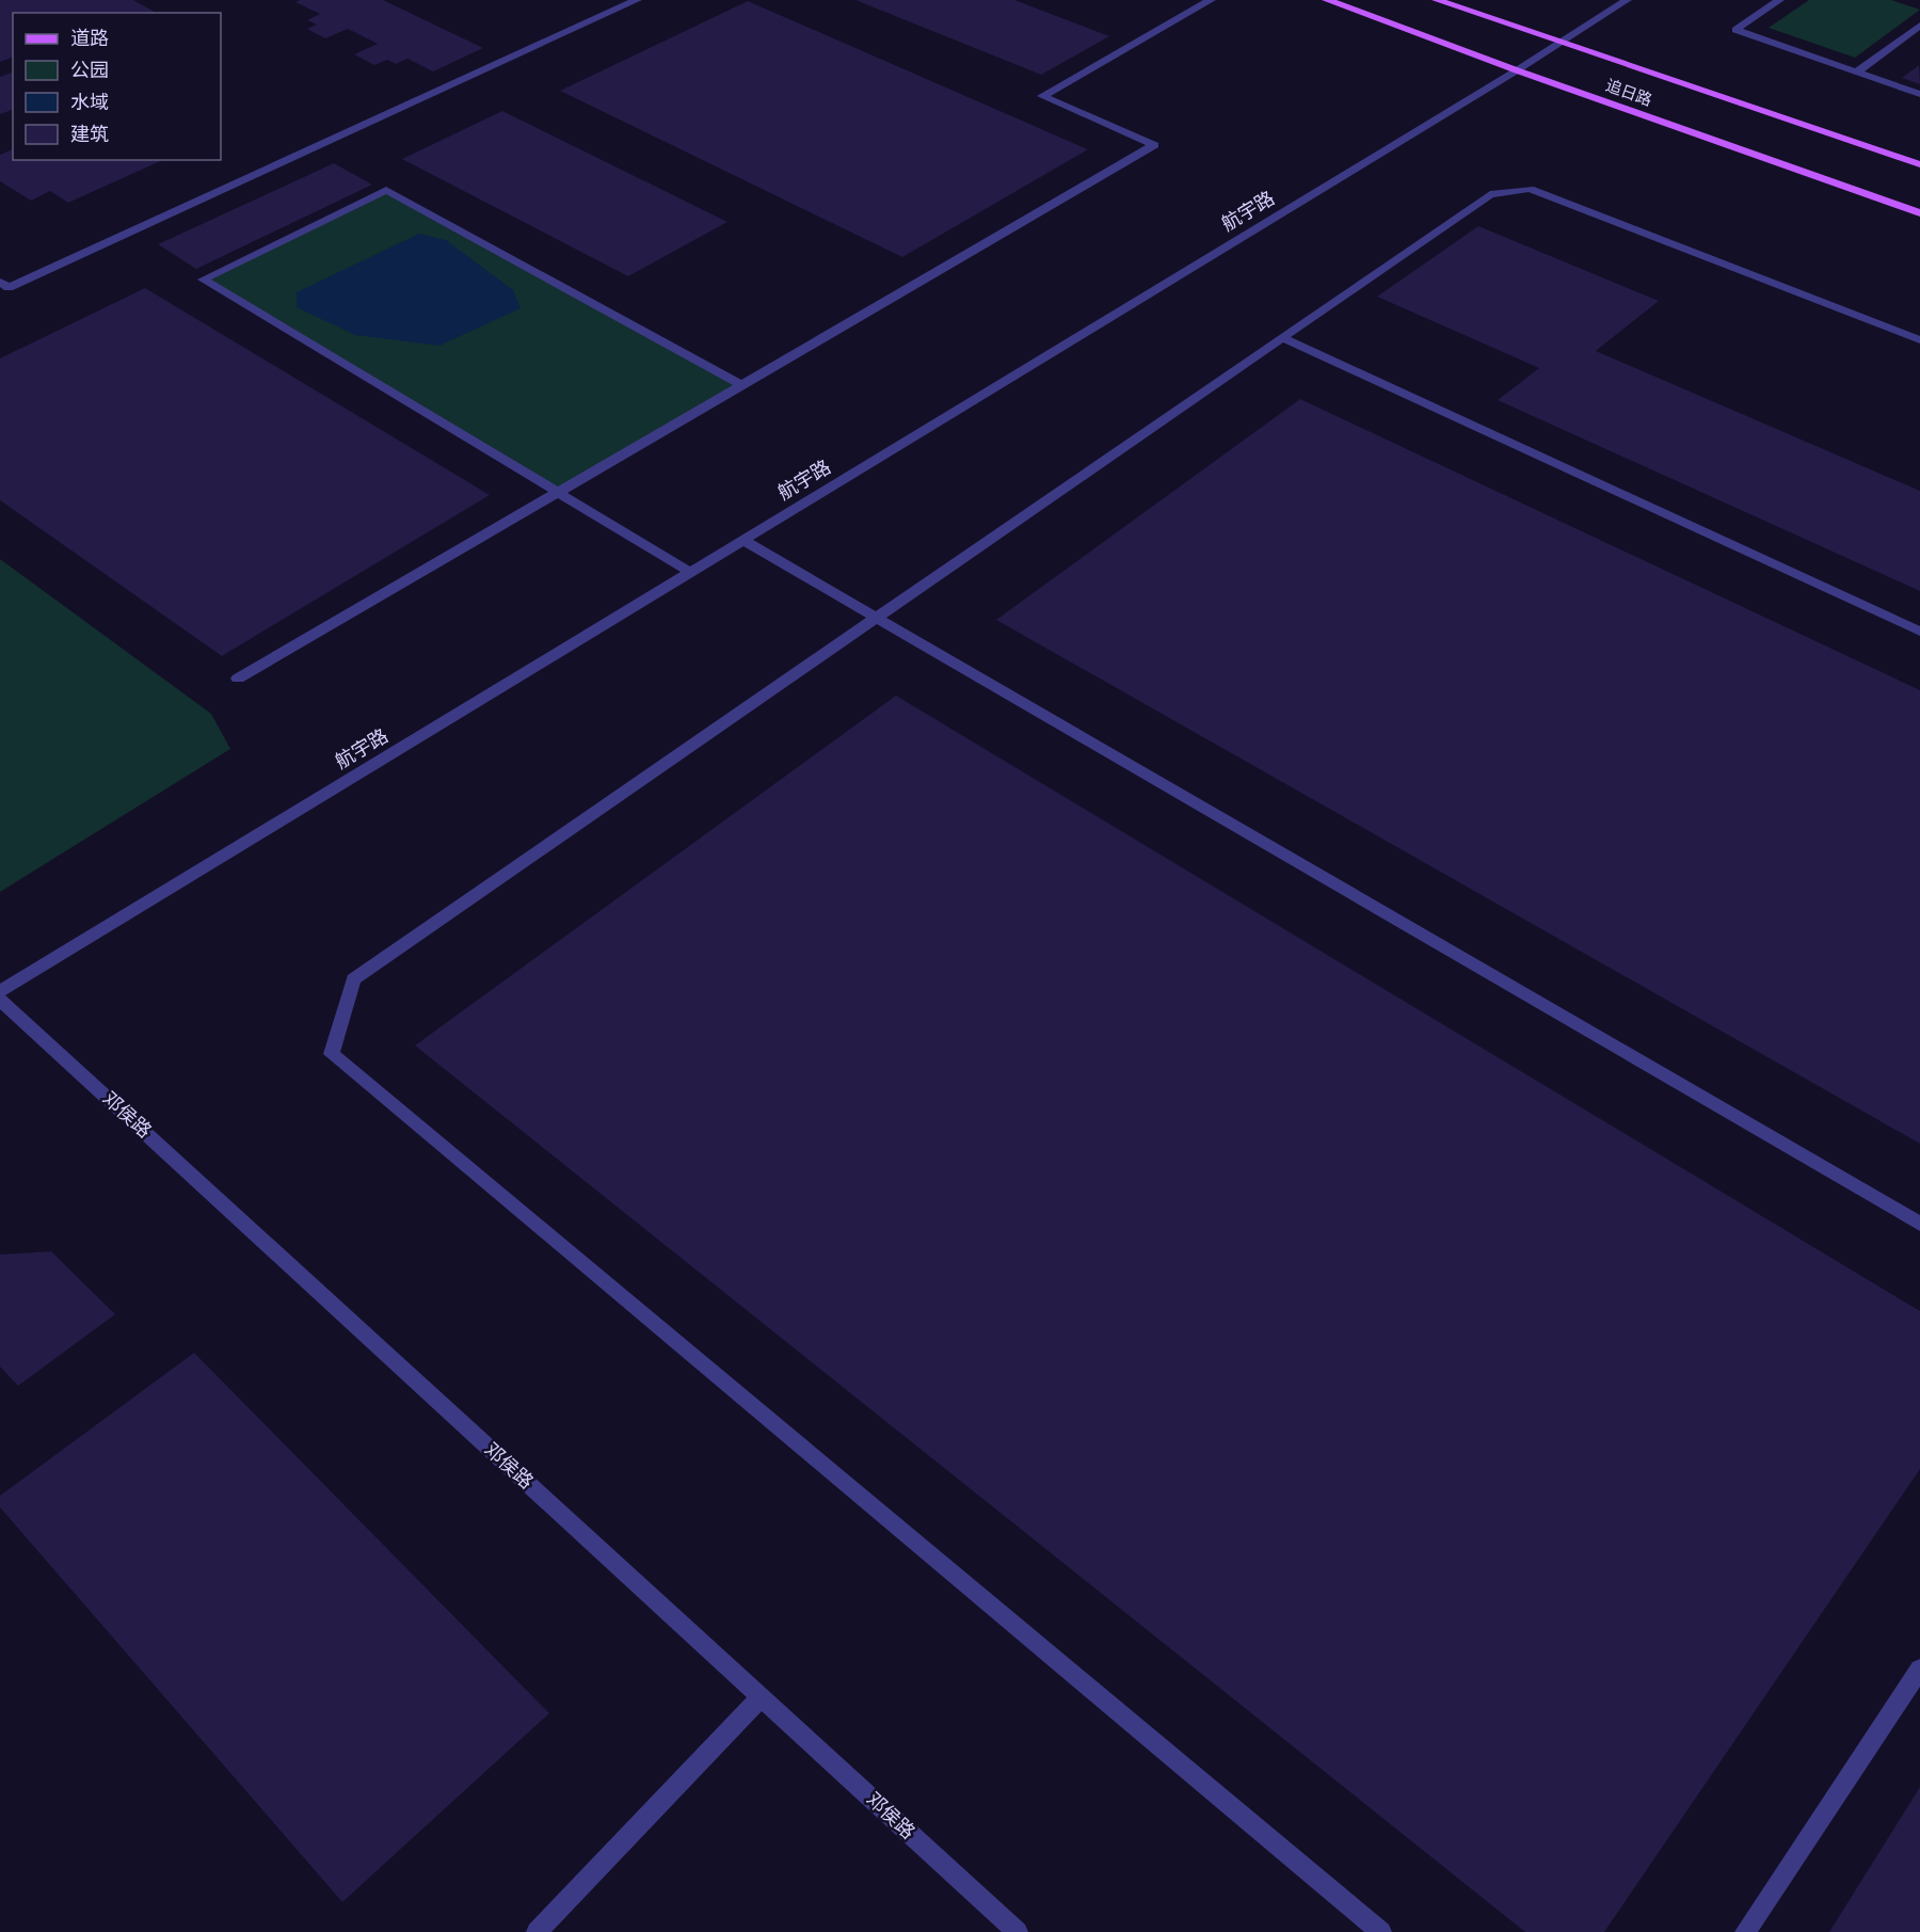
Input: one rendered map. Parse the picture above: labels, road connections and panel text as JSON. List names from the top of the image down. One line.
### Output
{"streets":{"main road":["追日路"],"street":["航宇路","邓侯路"]},"crossings":[["追日路","航宇路"]],"legend":["道路","公园","水域","建筑"]}
